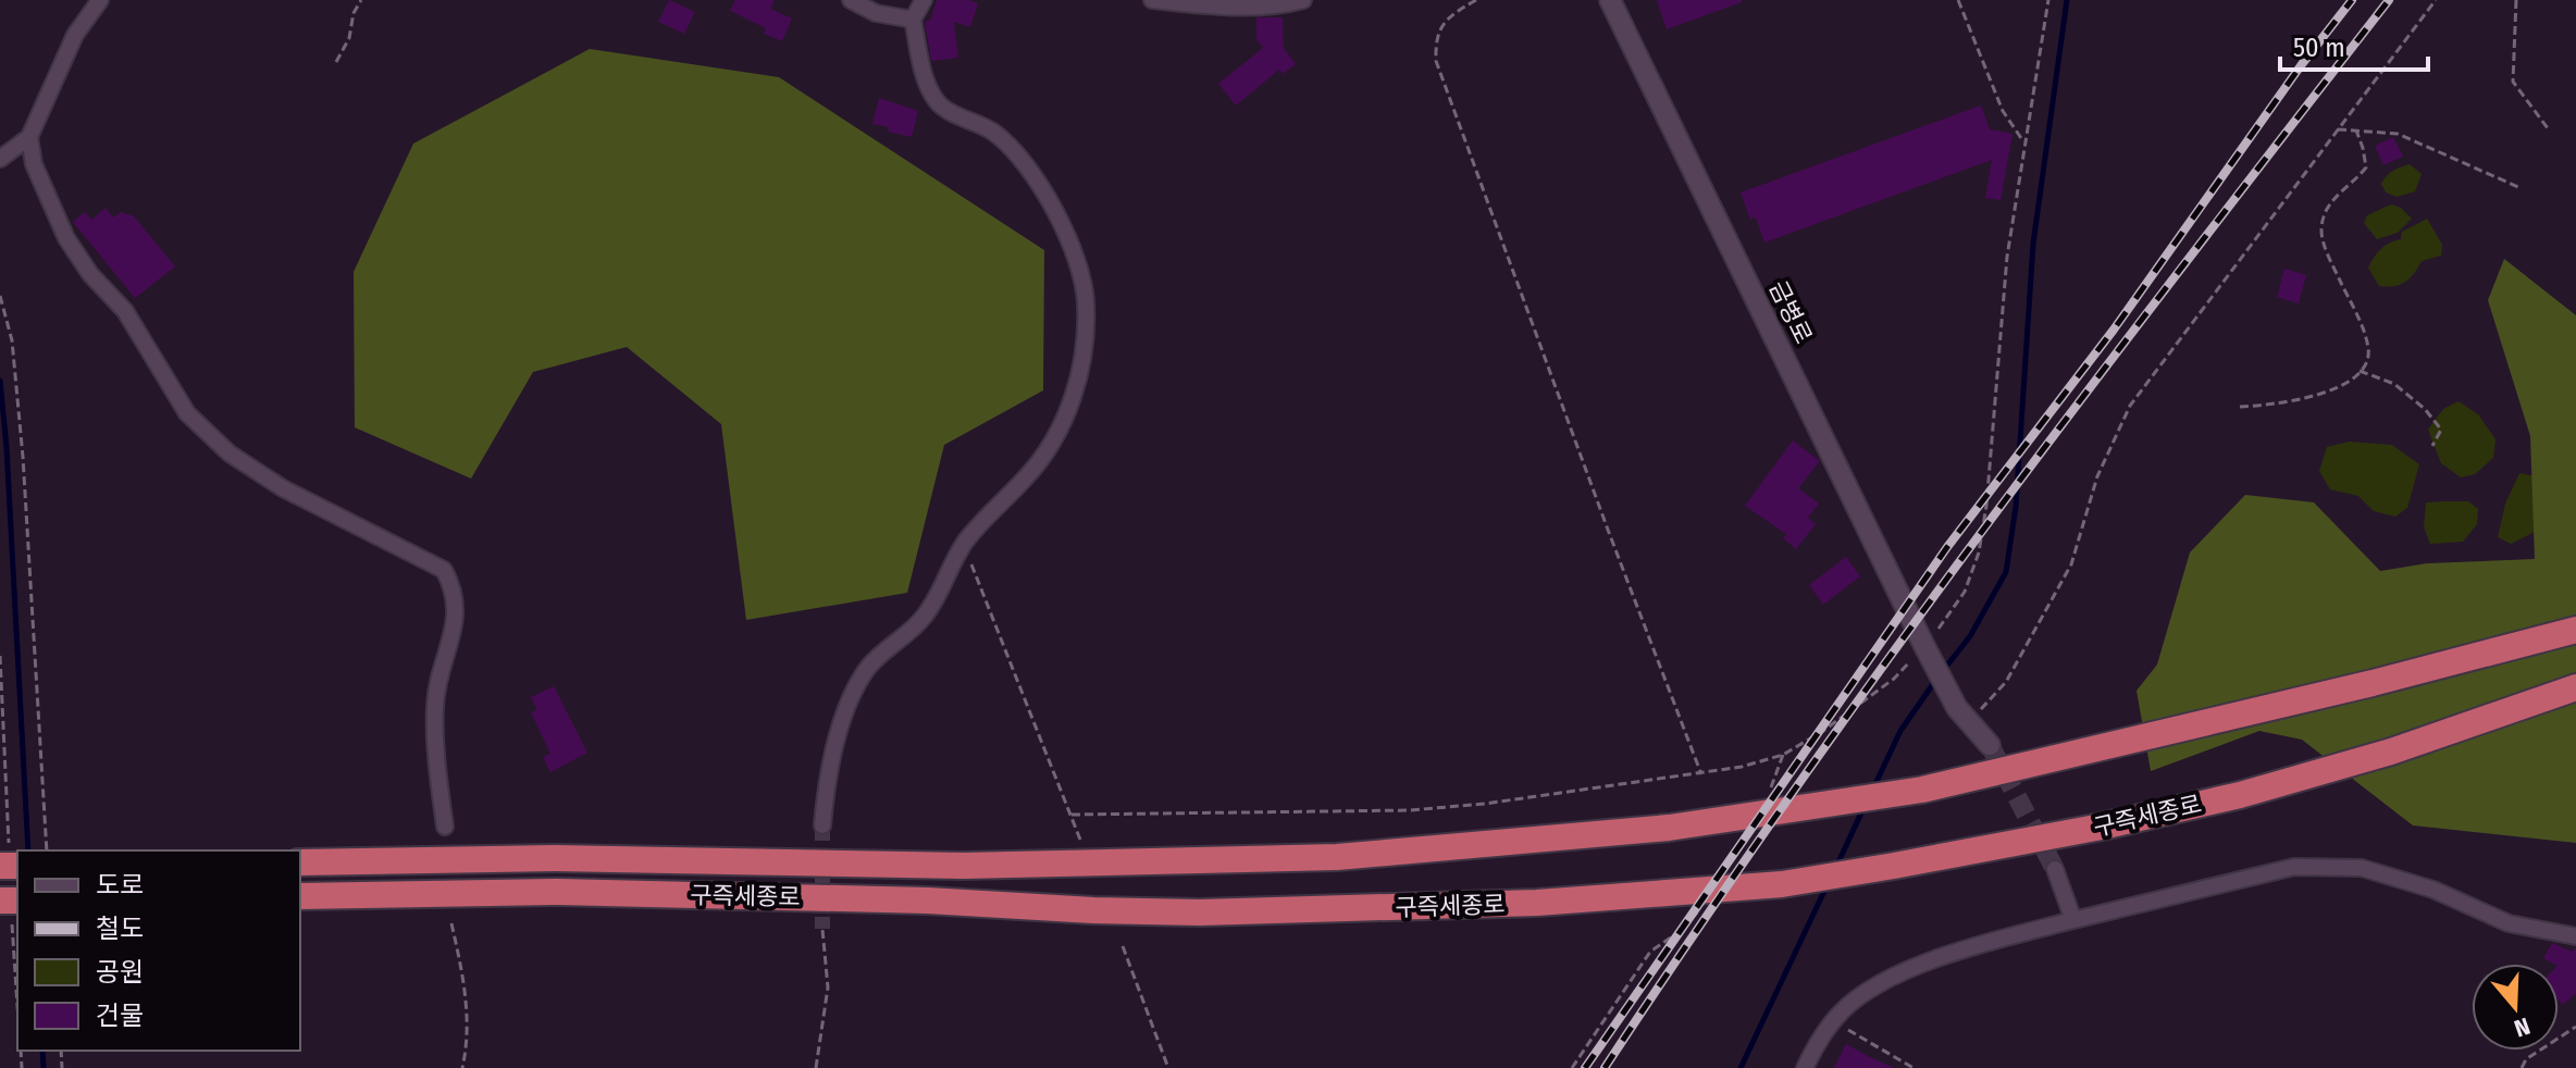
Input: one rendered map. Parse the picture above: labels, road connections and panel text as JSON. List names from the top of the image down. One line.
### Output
{"streets":{"highway":["구즉세종로"],"street":["금병로"]},"legend":["도로","철도","공원","건물"],"scale_bar":"50 m","north":"bottom"}
